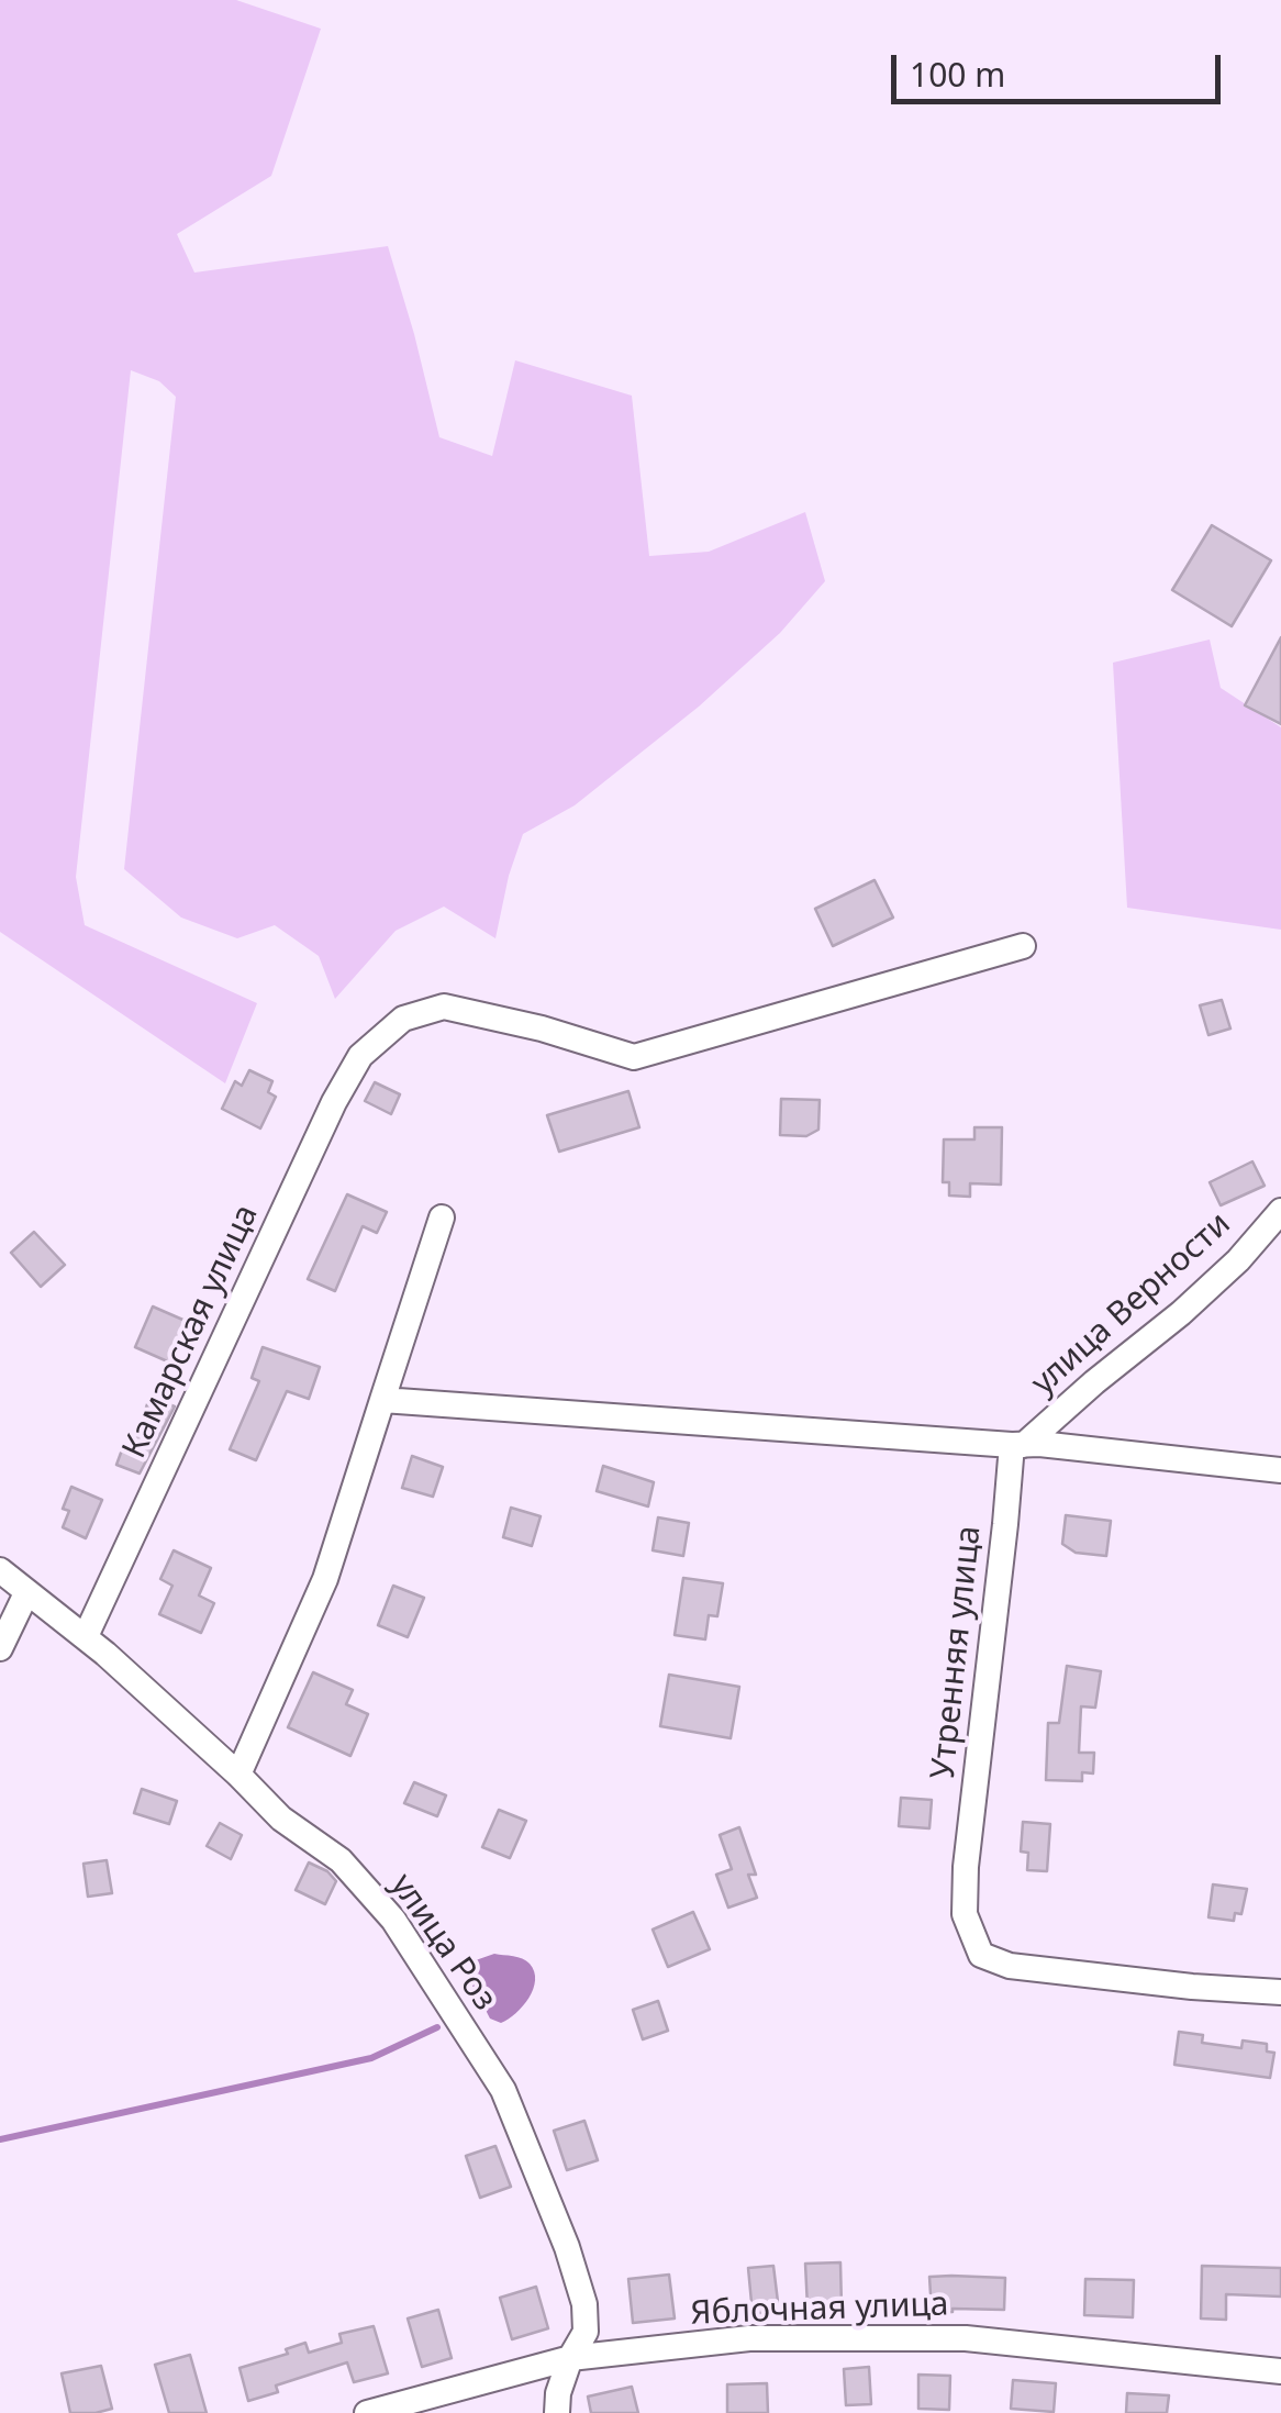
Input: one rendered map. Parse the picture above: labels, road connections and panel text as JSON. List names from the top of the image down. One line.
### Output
{"streets":{"street":["улица Верности","Камарская улица","Утренняя улица","улица Роз","Яблочная улица"]},"crossings":[["улица Верности","Утренняя улица"],["Камарская улица","улица Роз"],["улица Роз","Яблочная улица"]],"scale_bar":"100 m"}
